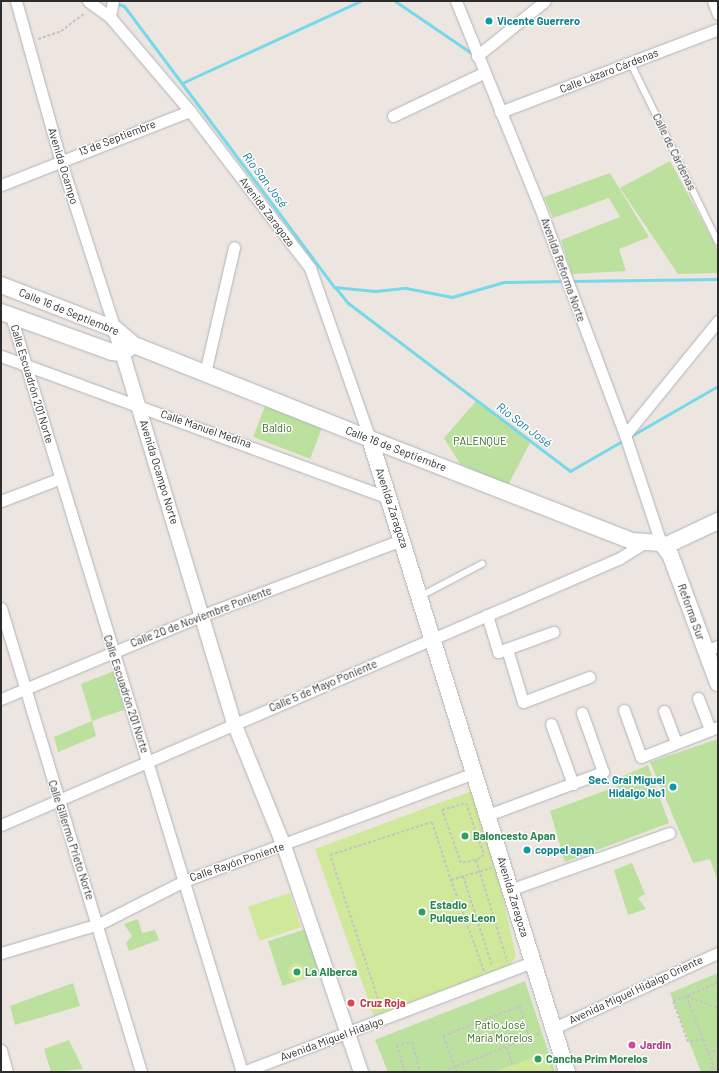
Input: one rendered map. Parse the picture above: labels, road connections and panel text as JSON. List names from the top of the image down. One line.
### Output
{"streets":{"main road":["Avenida Zaragoza","Calle 16 de Septiembre","Reforma Sur"],"street":["Calle Lázaro Cárdenas","13 de Septiembre","Avenida Ocampo","Avenida Reforma Norte","Calle Escuadrón 201 Norte","Calle Manuel Medina","Avenida Ocampo Norte","Calle 20 de Noviembre Poniente","Calle 5 de Mayo Poniente","Calle Gillermo Prieto Norte","Calle Rayón Poniente","Avenida Miguel Hidalgo Oriente","Avenida Miguel Hidalgo"],"lane":["Calle de Cárdenas"]},"crossings":[["Calle Lázaro Cárdenas","Calle de Cárdenas"],["Calle Lázaro Cárdenas","Avenida Reforma Norte"],["13 de Septiembre","Avenida Ocampo"],["13 de Septiembre","Avenida Zaragoza"],["Avenida Ocampo","Calle 16 de Septiembre"],["Avenida Zaragoza","Calle 16 de Septiembre"],["Avenida Zaragoza","Calle Manuel Medina"],["Avenida Zaragoza","Calle 20 de Noviembre Poniente"],["Avenida Zaragoza","Calle 5 de Mayo Poniente"],["Avenida Zaragoza","Calle Rayón Poniente"],["Avenida Zaragoza","Avenida Miguel Hidalgo Oriente"],["Avenida Zaragoza","Avenida Miguel Hidalgo"],["Avenida Reforma Norte","Calle 16 de Septiembre"],["Avenida Reforma Norte","Reforma Sur"],["Calle 16 de Septiembre","Calle Escuadrón 201 Norte"],["Calle 16 de Septiembre","Avenida Ocampo Norte"],["Calle 16 de Septiembre","Reforma Sur"],["Calle 16 de Septiembre","Calle 5 de Mayo Poniente"],["Calle Escuadrón 201 Norte","Calle Manuel Medina"],["Calle Escuadrón 201 Norte","Calle 20 de Noviembre Poniente"],["Calle Escuadrón 201 Norte","Calle 5 de Mayo Poniente"],["Calle Escuadrón 201 Norte","Calle Rayón Poniente"],["Calle Escuadrón 201 Norte","Avenida Miguel Hidalgo"],["Calle Manuel Medina","Avenida Ocampo Norte"],["Avenida Ocampo Norte","Calle 20 de Noviembre Poniente"],["Calle 20 de Noviembre Poniente","Calle Gillermo Prieto Norte"],["Calle 5 de Mayo Poniente","Calle Gillermo Prieto Norte"],["Calle Gillermo Prieto Norte","Calle Rayón Poniente"]],"water":["Rio San José"],"parks":["Baldio","PALENQUE","Patio José Maria Morelos"],"places":["Vicente Guerrero","Sec. Gral Miguel Hidalgo No1","Baloncesto Apan","coppel apan","Estadio Pulques Leon","La Alberca","Cruz Roja","Jardin","Cancha Prim Morelos"]}
